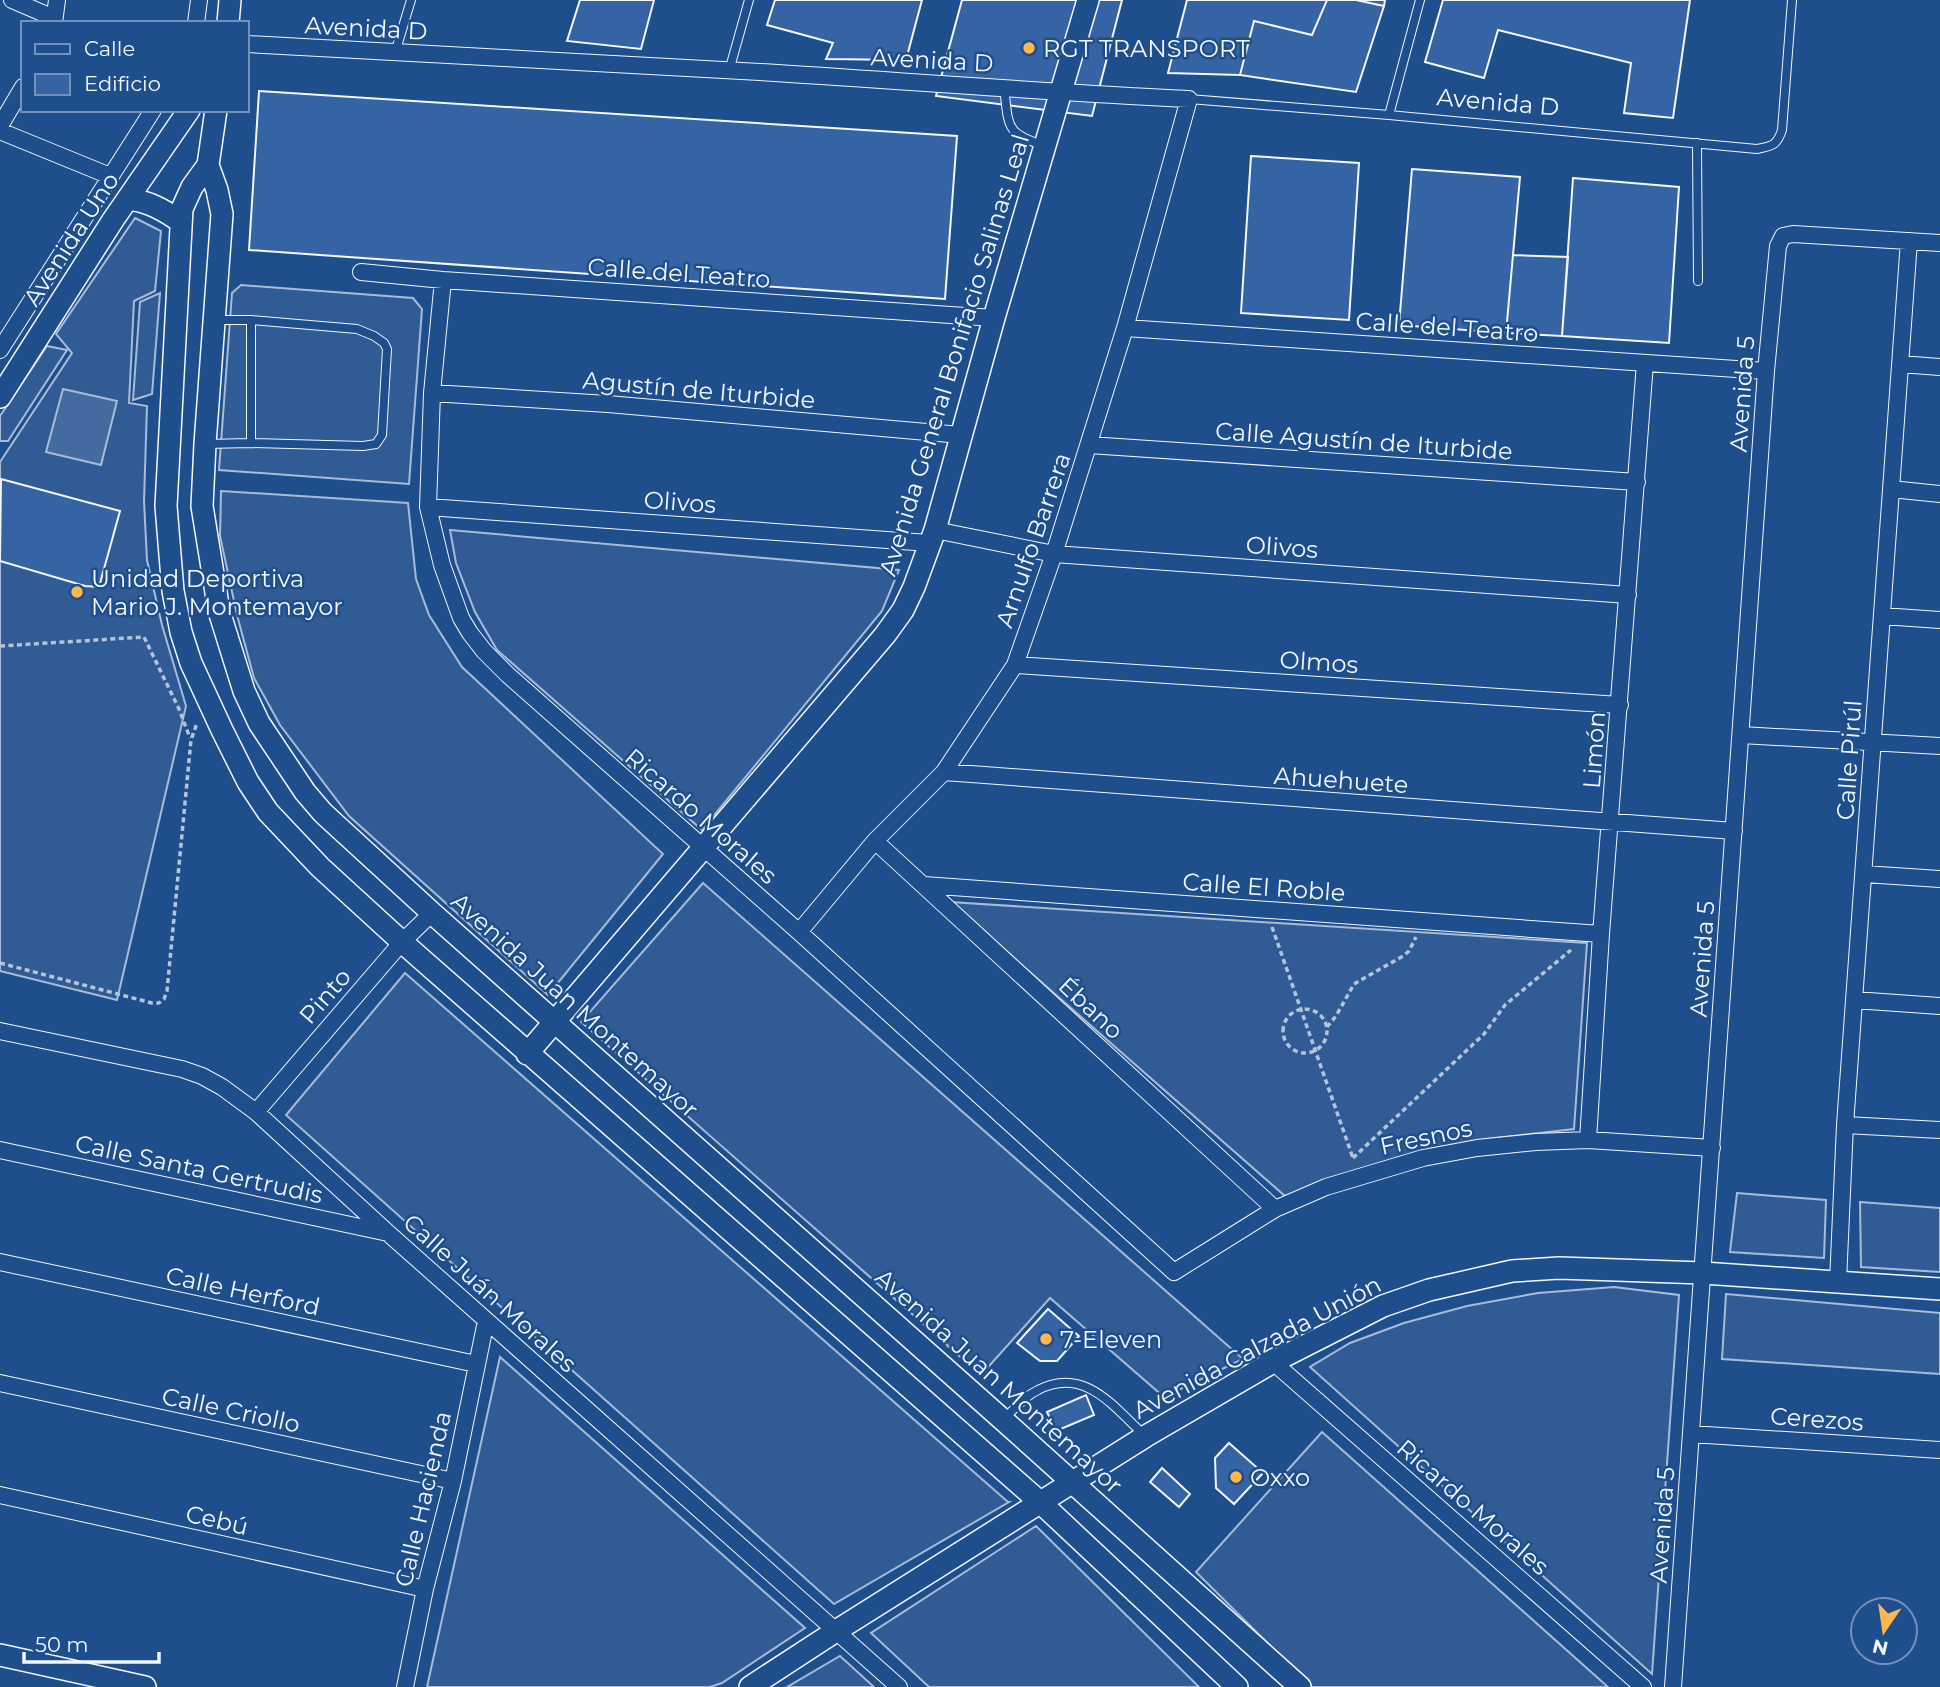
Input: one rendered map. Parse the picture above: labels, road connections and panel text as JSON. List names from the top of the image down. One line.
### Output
{"streets":{"street":["Avenida D","Avenida Uno","Calle del Teatro","Avenida General Bonifacio Salinas Leal","Agustín de Iturbide","Avenida 5","Calle Agustín de Iturbide","Olivos","Arnulfo Barrera","Olmos","Limón","Calle Pirúl","Ahuehuete","Ricardo Morales","Calle El Roble","Pinto","Avenida Juan Montemayor","Ébano","Fresnos","Calle Santa Gertrudis","Calle Herford","Calle Juán Morales","Avenida Calzada Unión","Calle Criollo","Cerezos","Calle Hacienda","Cebú"]},"crossings":[["Avenida D","Avenida General Bonifacio Salinas Leal"],["Avenida D","Arnulfo Barrera"],["Calle del Teatro","Avenida General Bonifacio Salinas Leal"],["Calle del Teatro","Avenida 5"],["Calle del Teatro","Arnulfo Barrera"],["Calle del Teatro","Limón"],["Calle del Teatro","Ricardo Morales"],["Avenida General Bonifacio Salinas Leal","Agustín de Iturbide"],["Avenida General Bonifacio Salinas Leal","Olivos"],["Avenida General Bonifacio Salinas Leal","Ricardo Morales"],["Avenida General Bonifacio Salinas Leal","Avenida Juan Montemayor"],["Agustín de Iturbide","Ricardo Morales"],["Avenida 5","Calle Pirúl"],["Avenida 5","Ahuehuete"],["Avenida 5","Fresnos"],["Avenida 5","Avenida Calzada Unión"],["Avenida 5","Cerezos"],["Calle Agustín de Iturbide","Arnulfo Barrera"],["Calle Agustín de Iturbide","Limón"],["Olivos","Arnulfo Barrera"],["Olivos","Limón"],["Olivos","Ricardo Morales"],["Arnulfo Barrera","Olmos"],["Arnulfo Barrera","Ahuehuete"],["Arnulfo Barrera","Ricardo Morales"],["Arnulfo Barrera","Ébano"],["Olmos","Limón"],["Limón","Ahuehuete"],["Limón","Calle El Roble"],["Limón","Fresnos"],["Calle Pirúl","Avenida Calzada Unión"],["Ricardo Morales","Fresnos"],["Ricardo Morales","Avenida Calzada Unión"],["Calle El Roble","Ébano"],["Pinto","Avenida Juan Montemayor"],["Pinto","Calle Juán Morales"],["Avenida Juan Montemayor","Avenida Calzada Unión"],["Ébano","Fresnos"],["Calle Santa Gertrudis","Calle Juán Morales"],["Calle Herford","Calle Hacienda"],["Calle Juán Morales","Avenida Calzada Unión"],["Calle Juán Morales","Calle Hacienda"],["Calle Criollo","Calle Hacienda"],["Calle Hacienda","Cebú"]],"places":["RGT TRANSPORT","Unidad Deportiva Mario J. Montemayor","7-Eleven","Oxxo"],"legend":["Calle","Edificio"],"scale_bar":"50 m","north":"bottom"}
